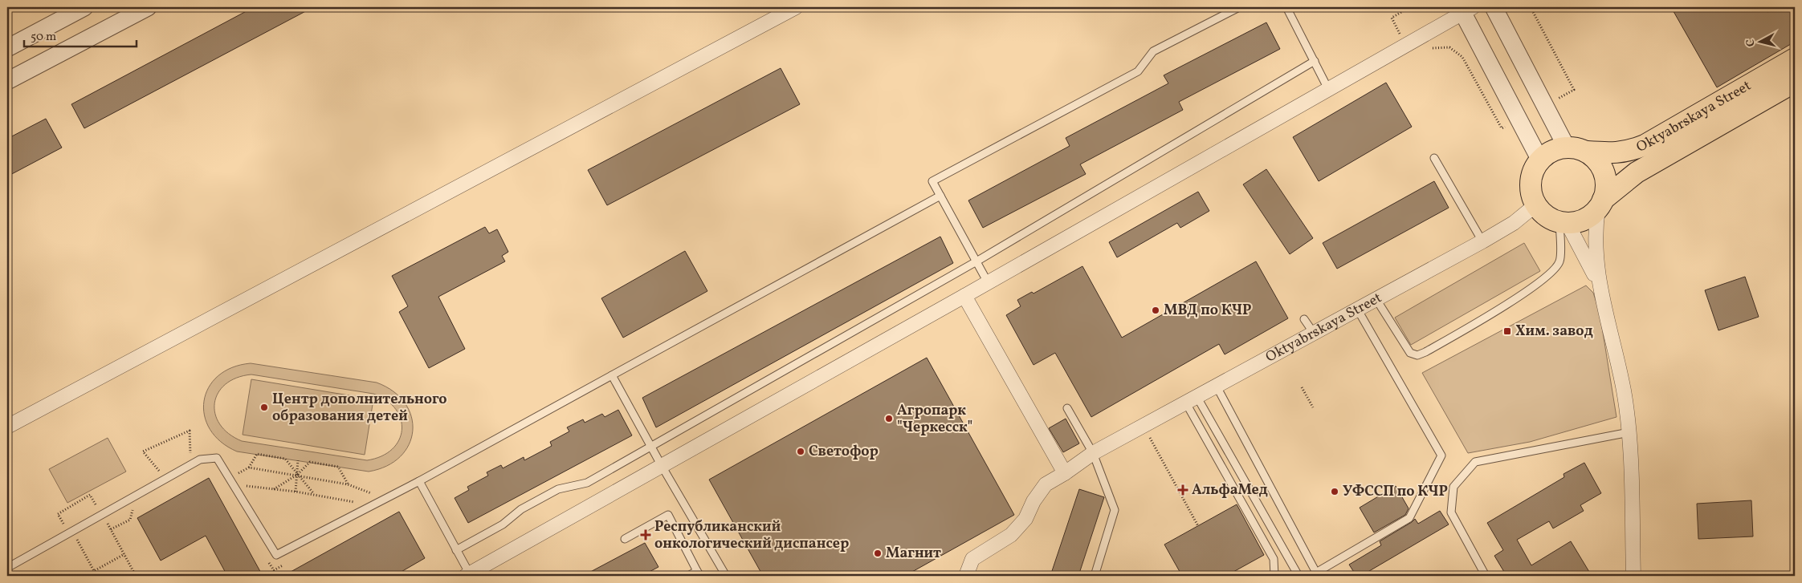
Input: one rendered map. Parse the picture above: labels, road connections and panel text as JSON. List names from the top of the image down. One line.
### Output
{"streets":{"main road":["Oktyabrskaya Street"]},"places":{"other":["МВД по КЧР","Центр дополнительного образования детей","Агропарк \"Черкесск\"","Светофор","УФССП по КЧР","Магнит"],"transit":["Хим. завод"],"health":["АльфаМед","Республиканский онкологический диспансер"]},"scale_bar":"50 m","north":"left"}
